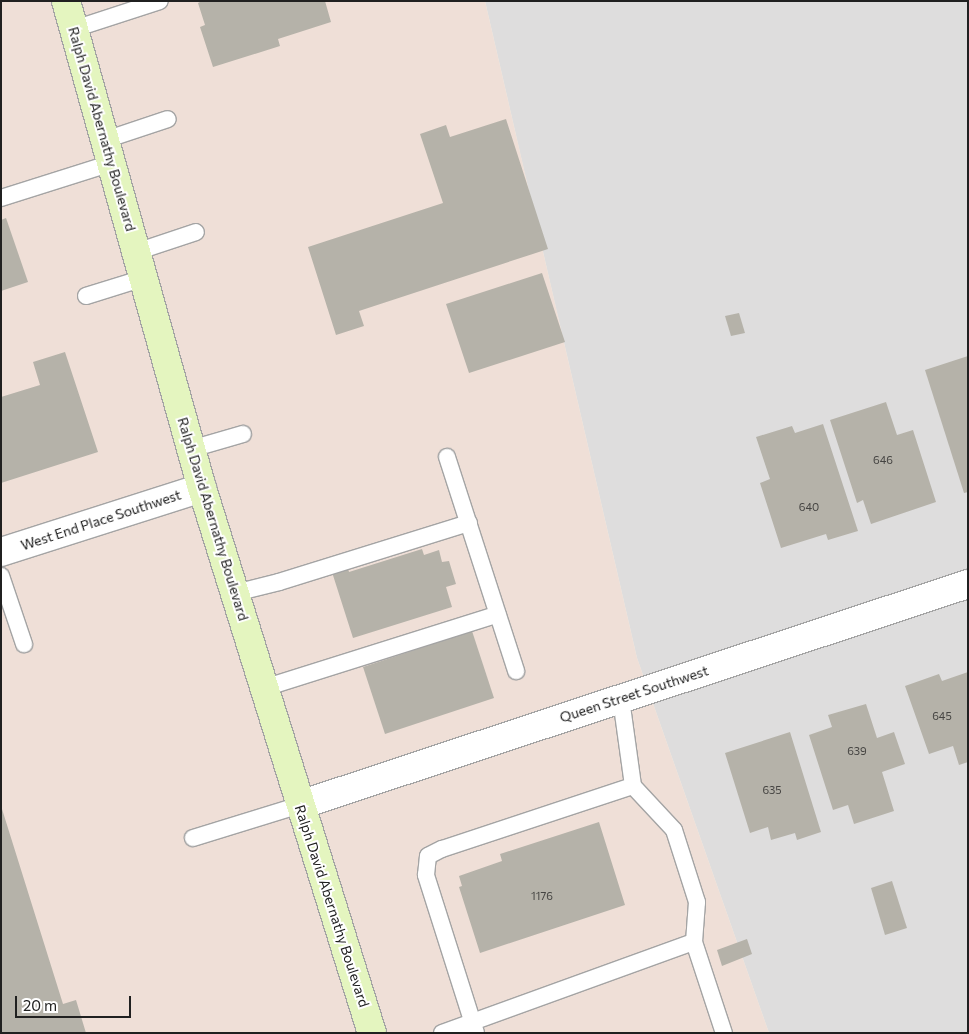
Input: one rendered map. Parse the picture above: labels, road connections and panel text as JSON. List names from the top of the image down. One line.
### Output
{"streets":{"main road":["Ralph David Abernathy Boulevard"],"street":["West End Place Southwest","Queen Street Southwest"]},"crossings":[["Ralph David Abernathy Boulevard","West End Place Southwest"],["Ralph David Abernathy Boulevard","Queen Street Southwest"]],"house_numbers":["646","640","645","639","635","1176"],"scale_bar":"20 m"}
